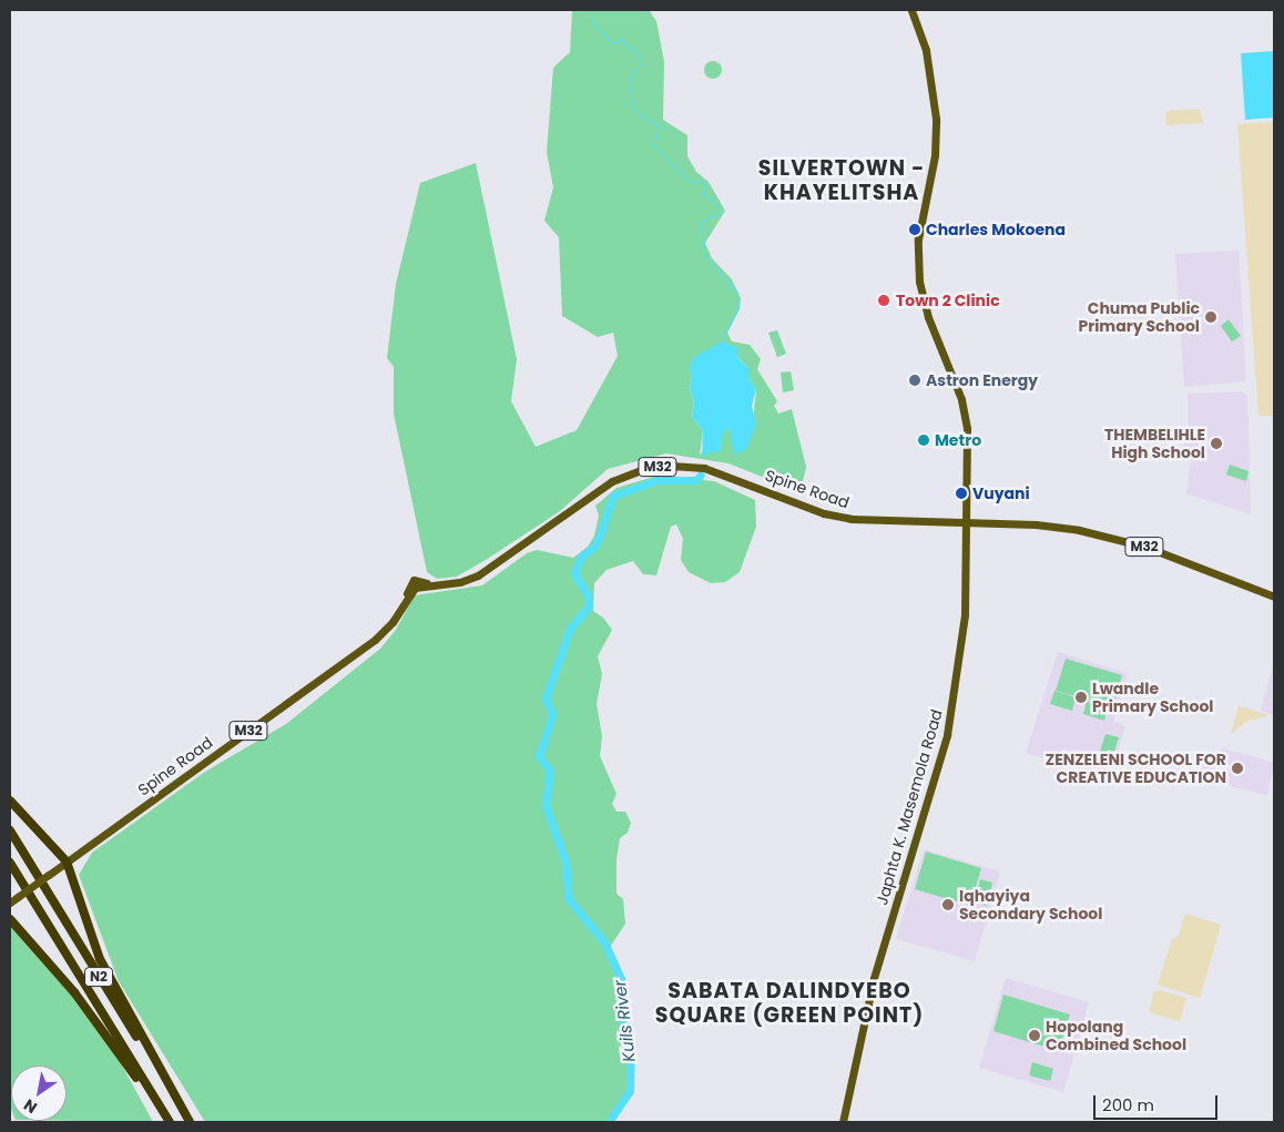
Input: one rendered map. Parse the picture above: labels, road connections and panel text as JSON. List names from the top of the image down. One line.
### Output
{"streets":{"highway":["N2"],"main road":["M32","Spine Road","Japhta K. Masemola Road"]},"crossings":[["Spine Road","Japhta K. Masemola Road"]],"districts":["SILVERTOWN - KHAYELITSHA","SABATA DALINDYEBO SQUARE (GREEN POINT)"],"water":["Kuils River"],"places":["Charles Mokoena","Town 2 Clinic","Chuma Public Primary School","Astron Energy","Metro","THEMBELIHLE High School","Vuyani","Lwandle Primary School","ZENZELENI SCHOOL FOR CREATIVE EDUCATION","Iqhayiya Secondary School","Hopolang Combined School"],"scale_bar":"200 m","north":"bottom left"}
